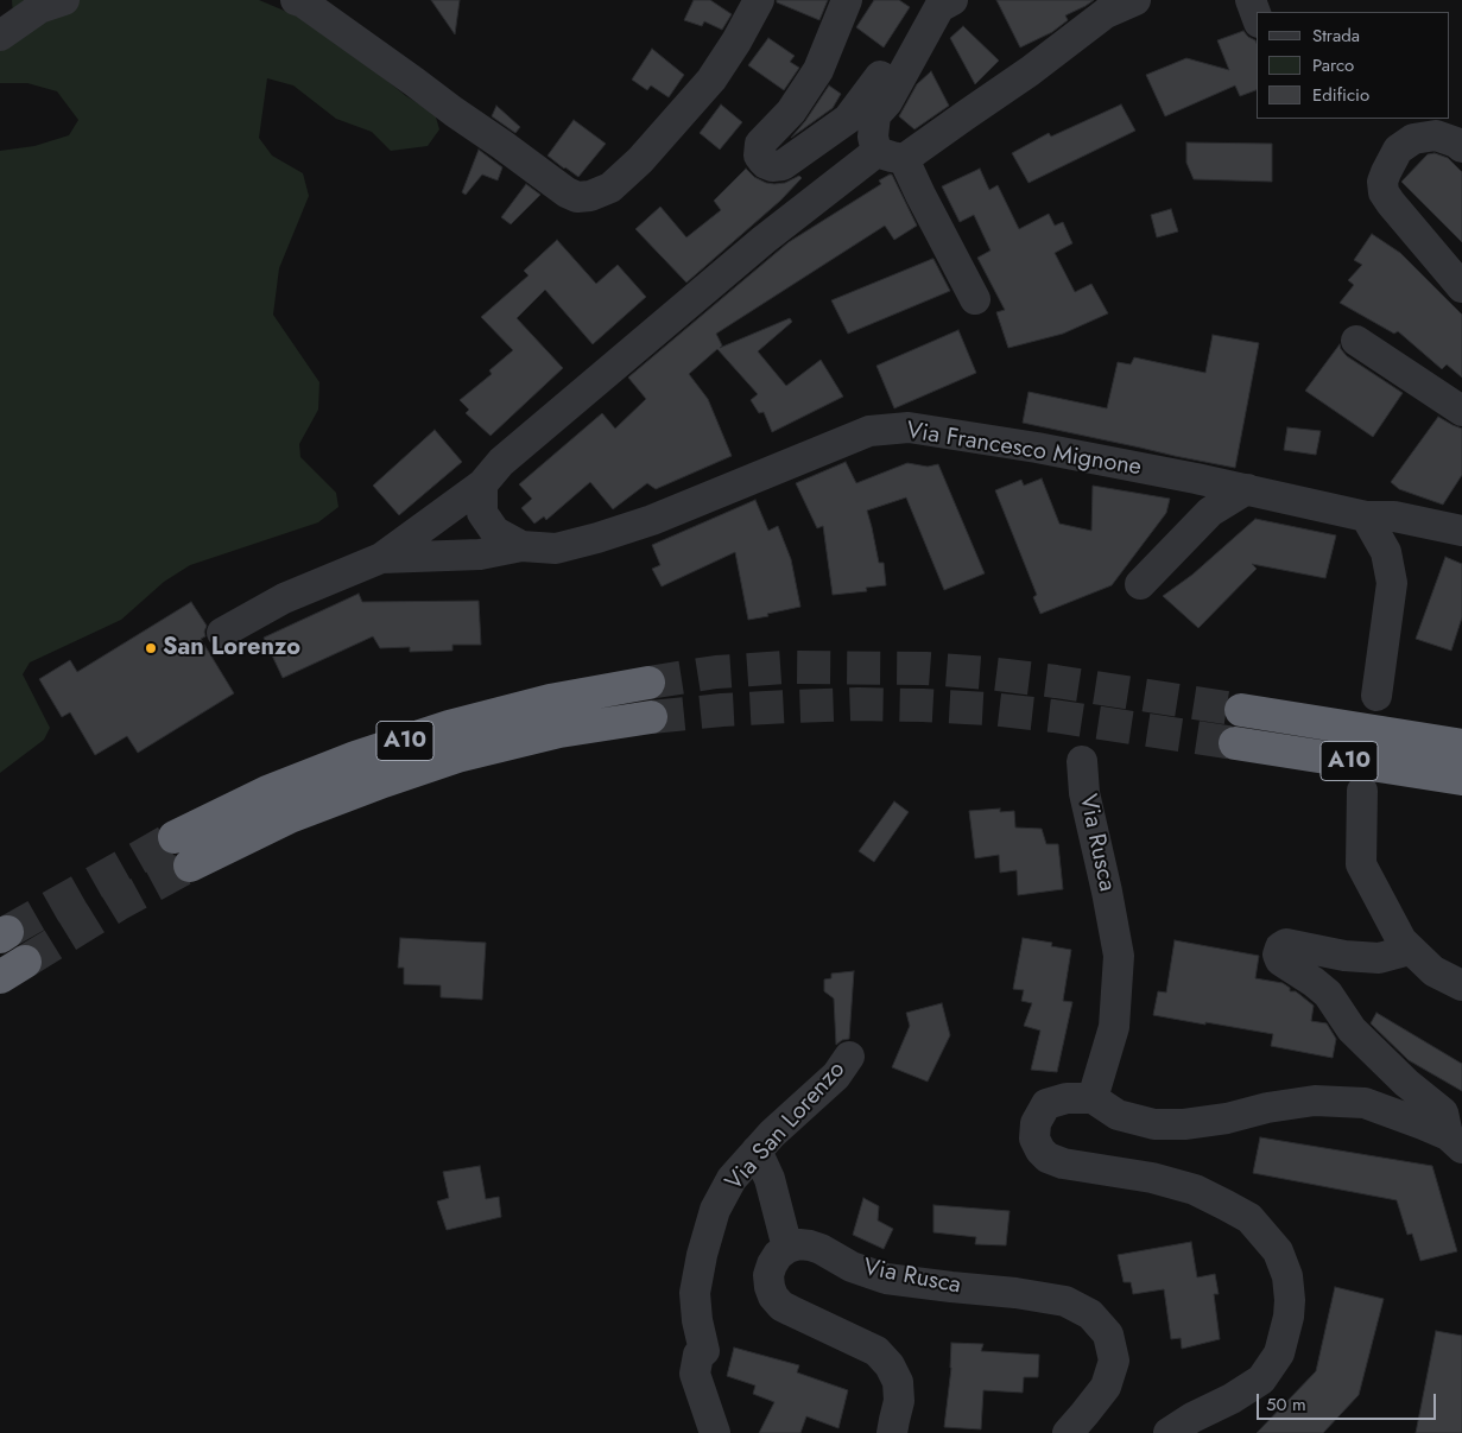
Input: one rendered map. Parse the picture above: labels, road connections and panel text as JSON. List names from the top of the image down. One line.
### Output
{"streets":{"highway":["A10"],"street":["Via Francesco Mignone","Via Rusca","Via San Lorenzo"]},"places":["San Lorenzo"],"legend":["Strada","Parco","Edificio"],"scale_bar":"50 m"}
